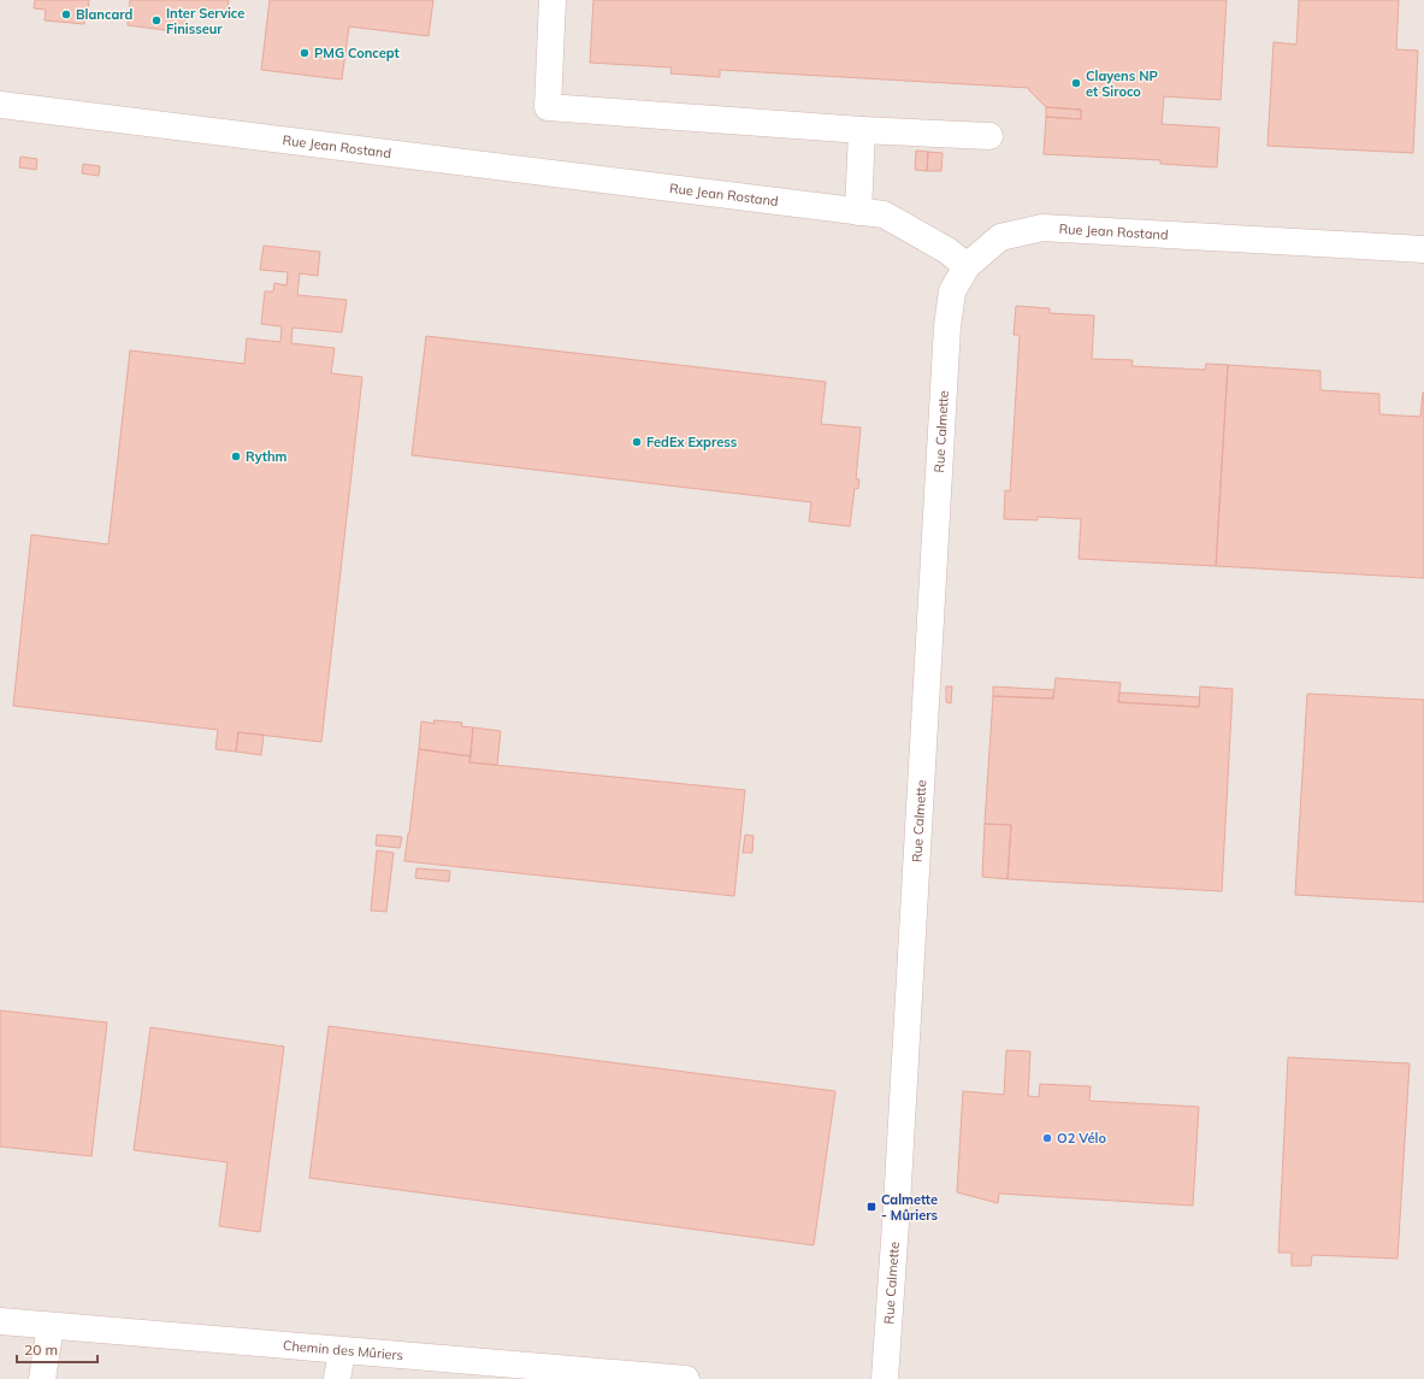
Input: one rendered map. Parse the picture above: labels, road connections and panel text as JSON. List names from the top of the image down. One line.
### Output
{"streets":{"street":["Rue Jean Rostand","Rue Calmette","Chemin des Mûriers"]},"crossings":[["Rue Jean Rostand","Rue Calmette"]],"places":{"other":["Blancard","Inter Service Finisseur","PMG Concept","Clayens NP et Siroco","FedEx Express","Rythm","O2 Vélo"],"transit":["Calmette - Mûriers"]},"scale_bar":"20 m"}
